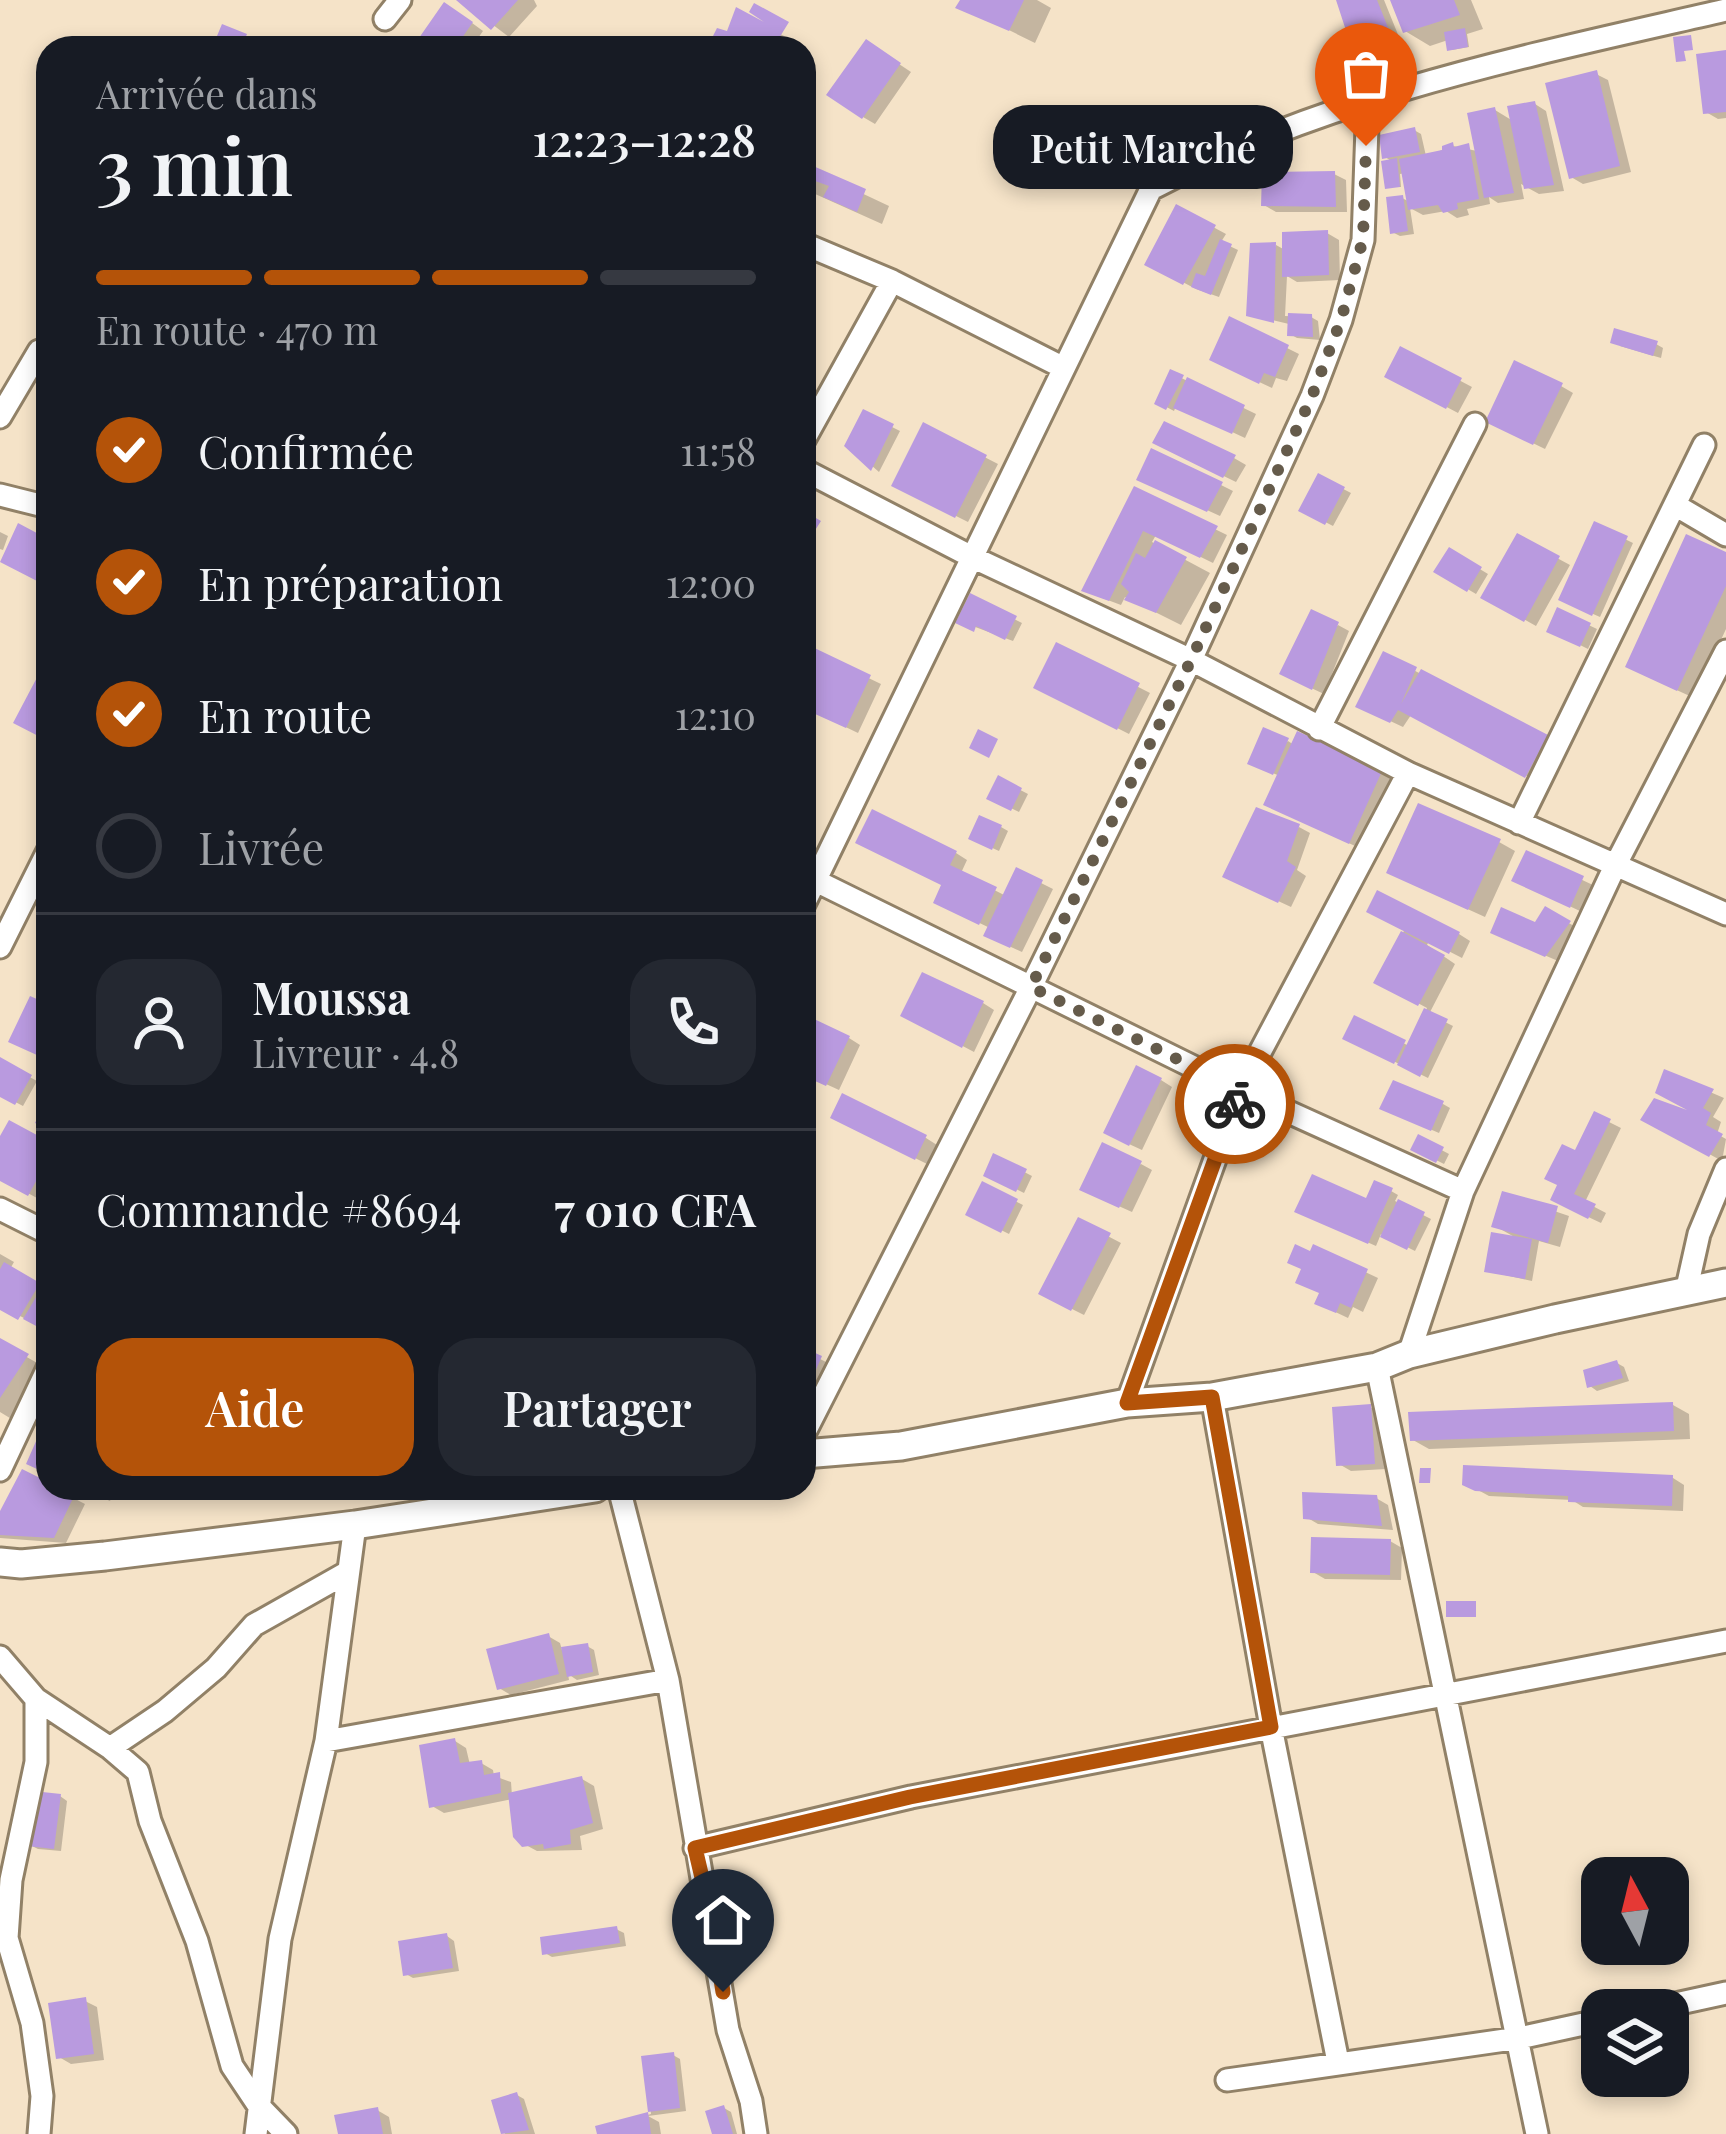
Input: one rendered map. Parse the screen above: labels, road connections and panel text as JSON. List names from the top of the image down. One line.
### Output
{"places":["Petit Marché"],"north":"top","page":{"heading":["3 min","Arrivée dans","12:23–12:28"],"panel":["Moussa","Livreur · 4.8","Commande #8694","7 010 CFA"],"bubble":"Petit Marché","bar":"En route · 470 m","list":[["Confirmée","11:58"],["En préparation","12:00"],["En route","12:10"],"Livrée"],"buttons":["Aide","Partager"]}}
